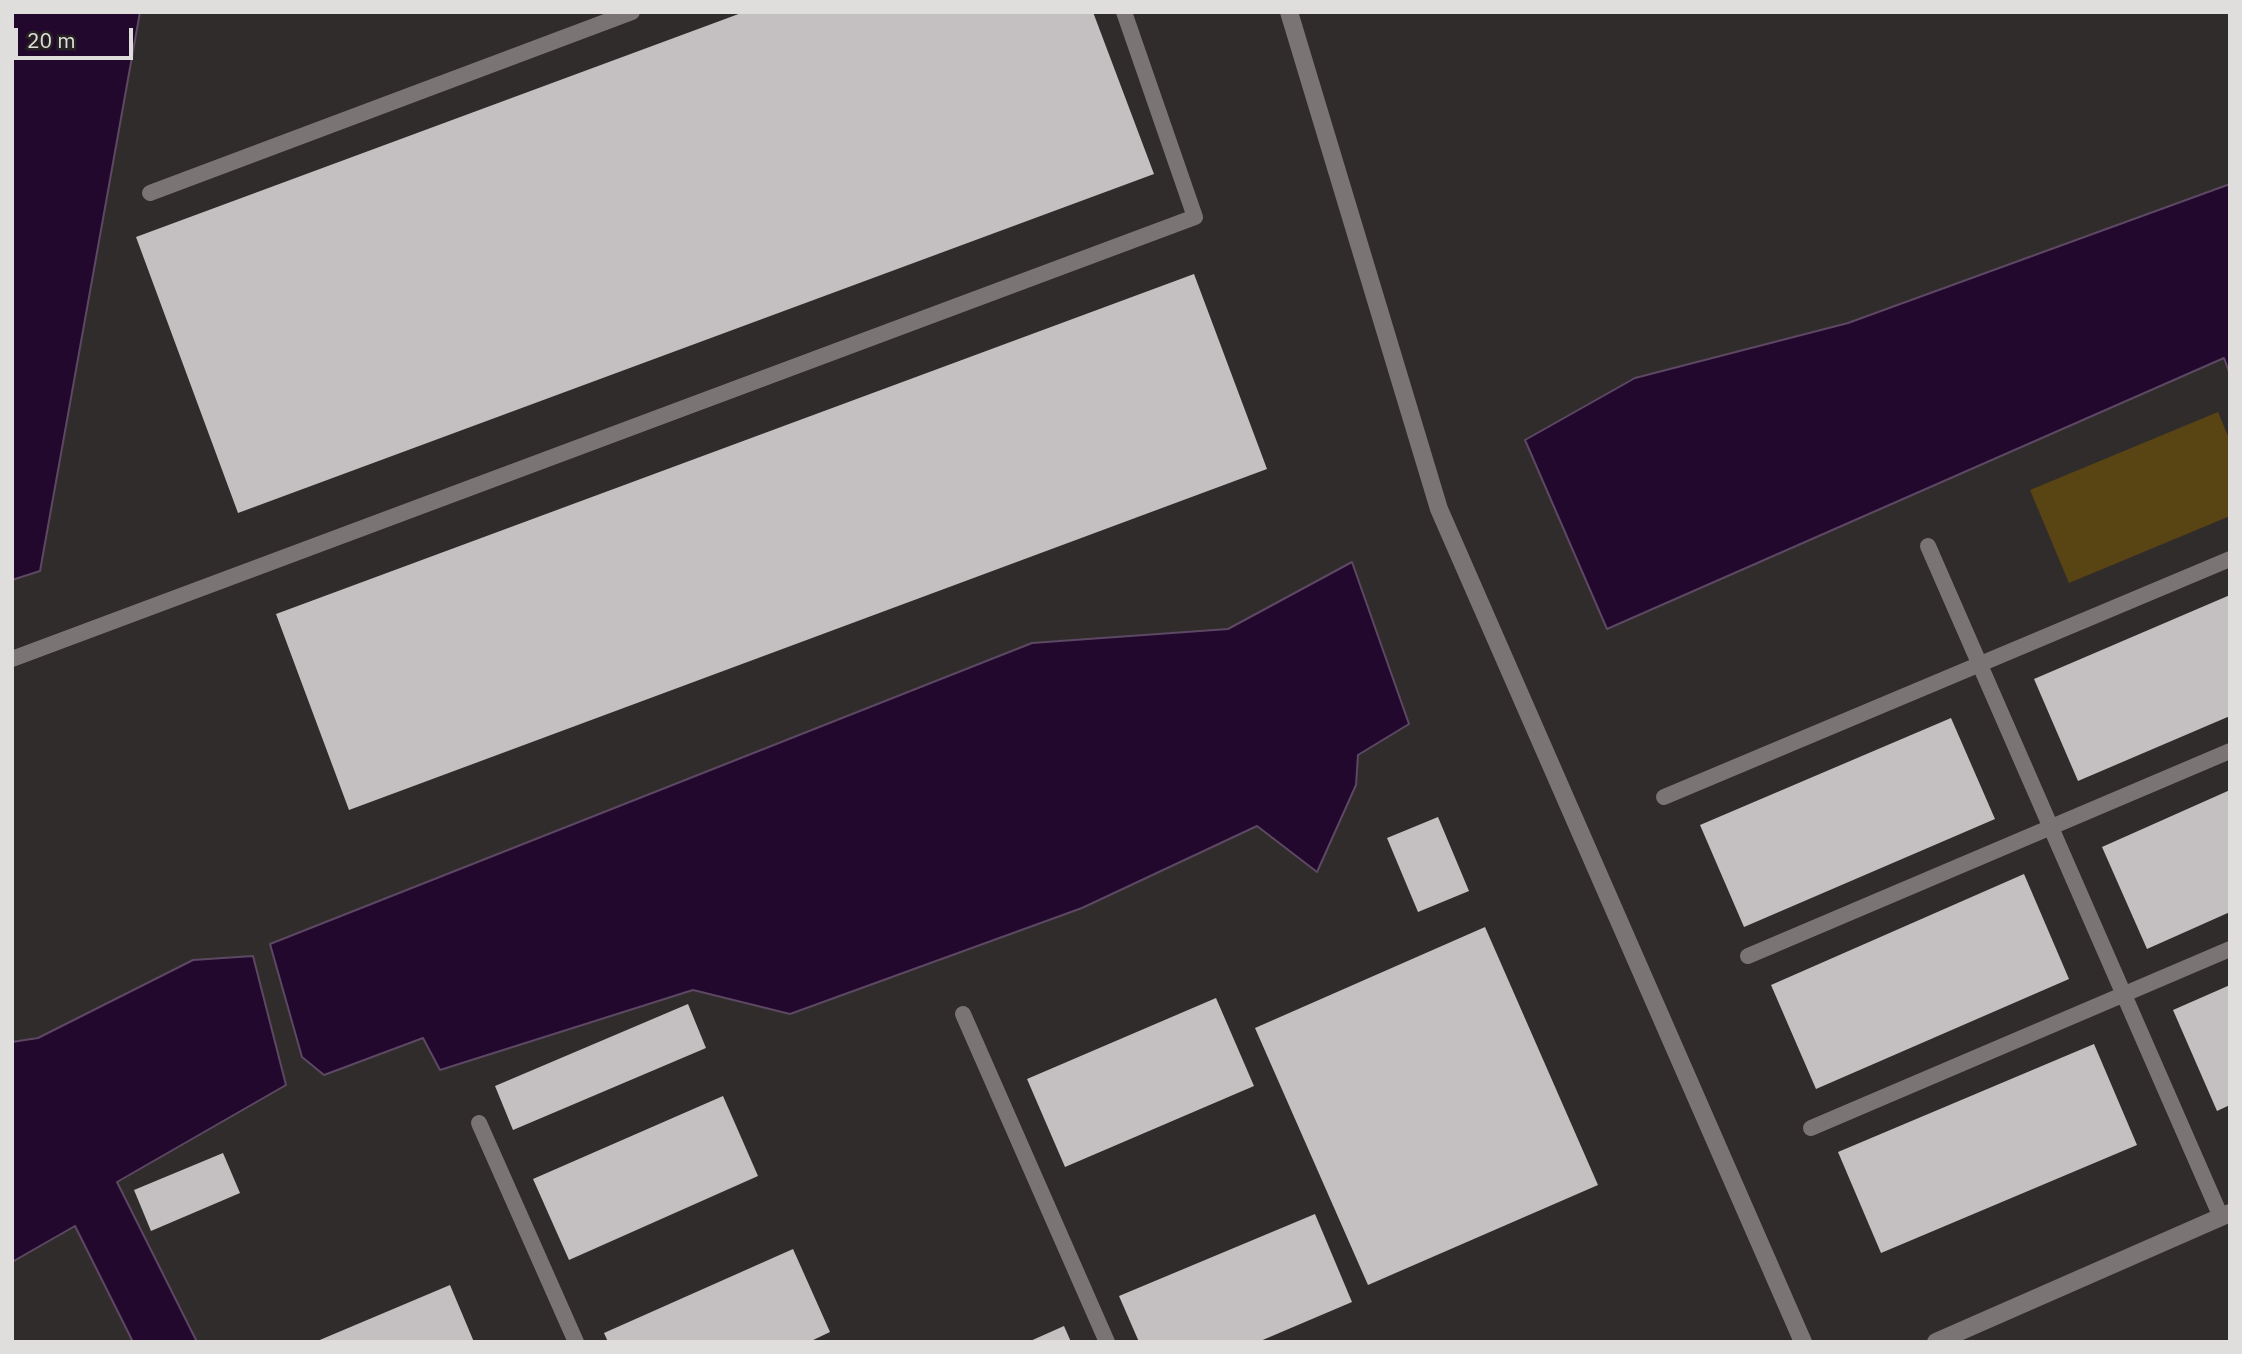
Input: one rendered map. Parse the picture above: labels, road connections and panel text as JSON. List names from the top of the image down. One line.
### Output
{"scale_bar":"20 m"}
